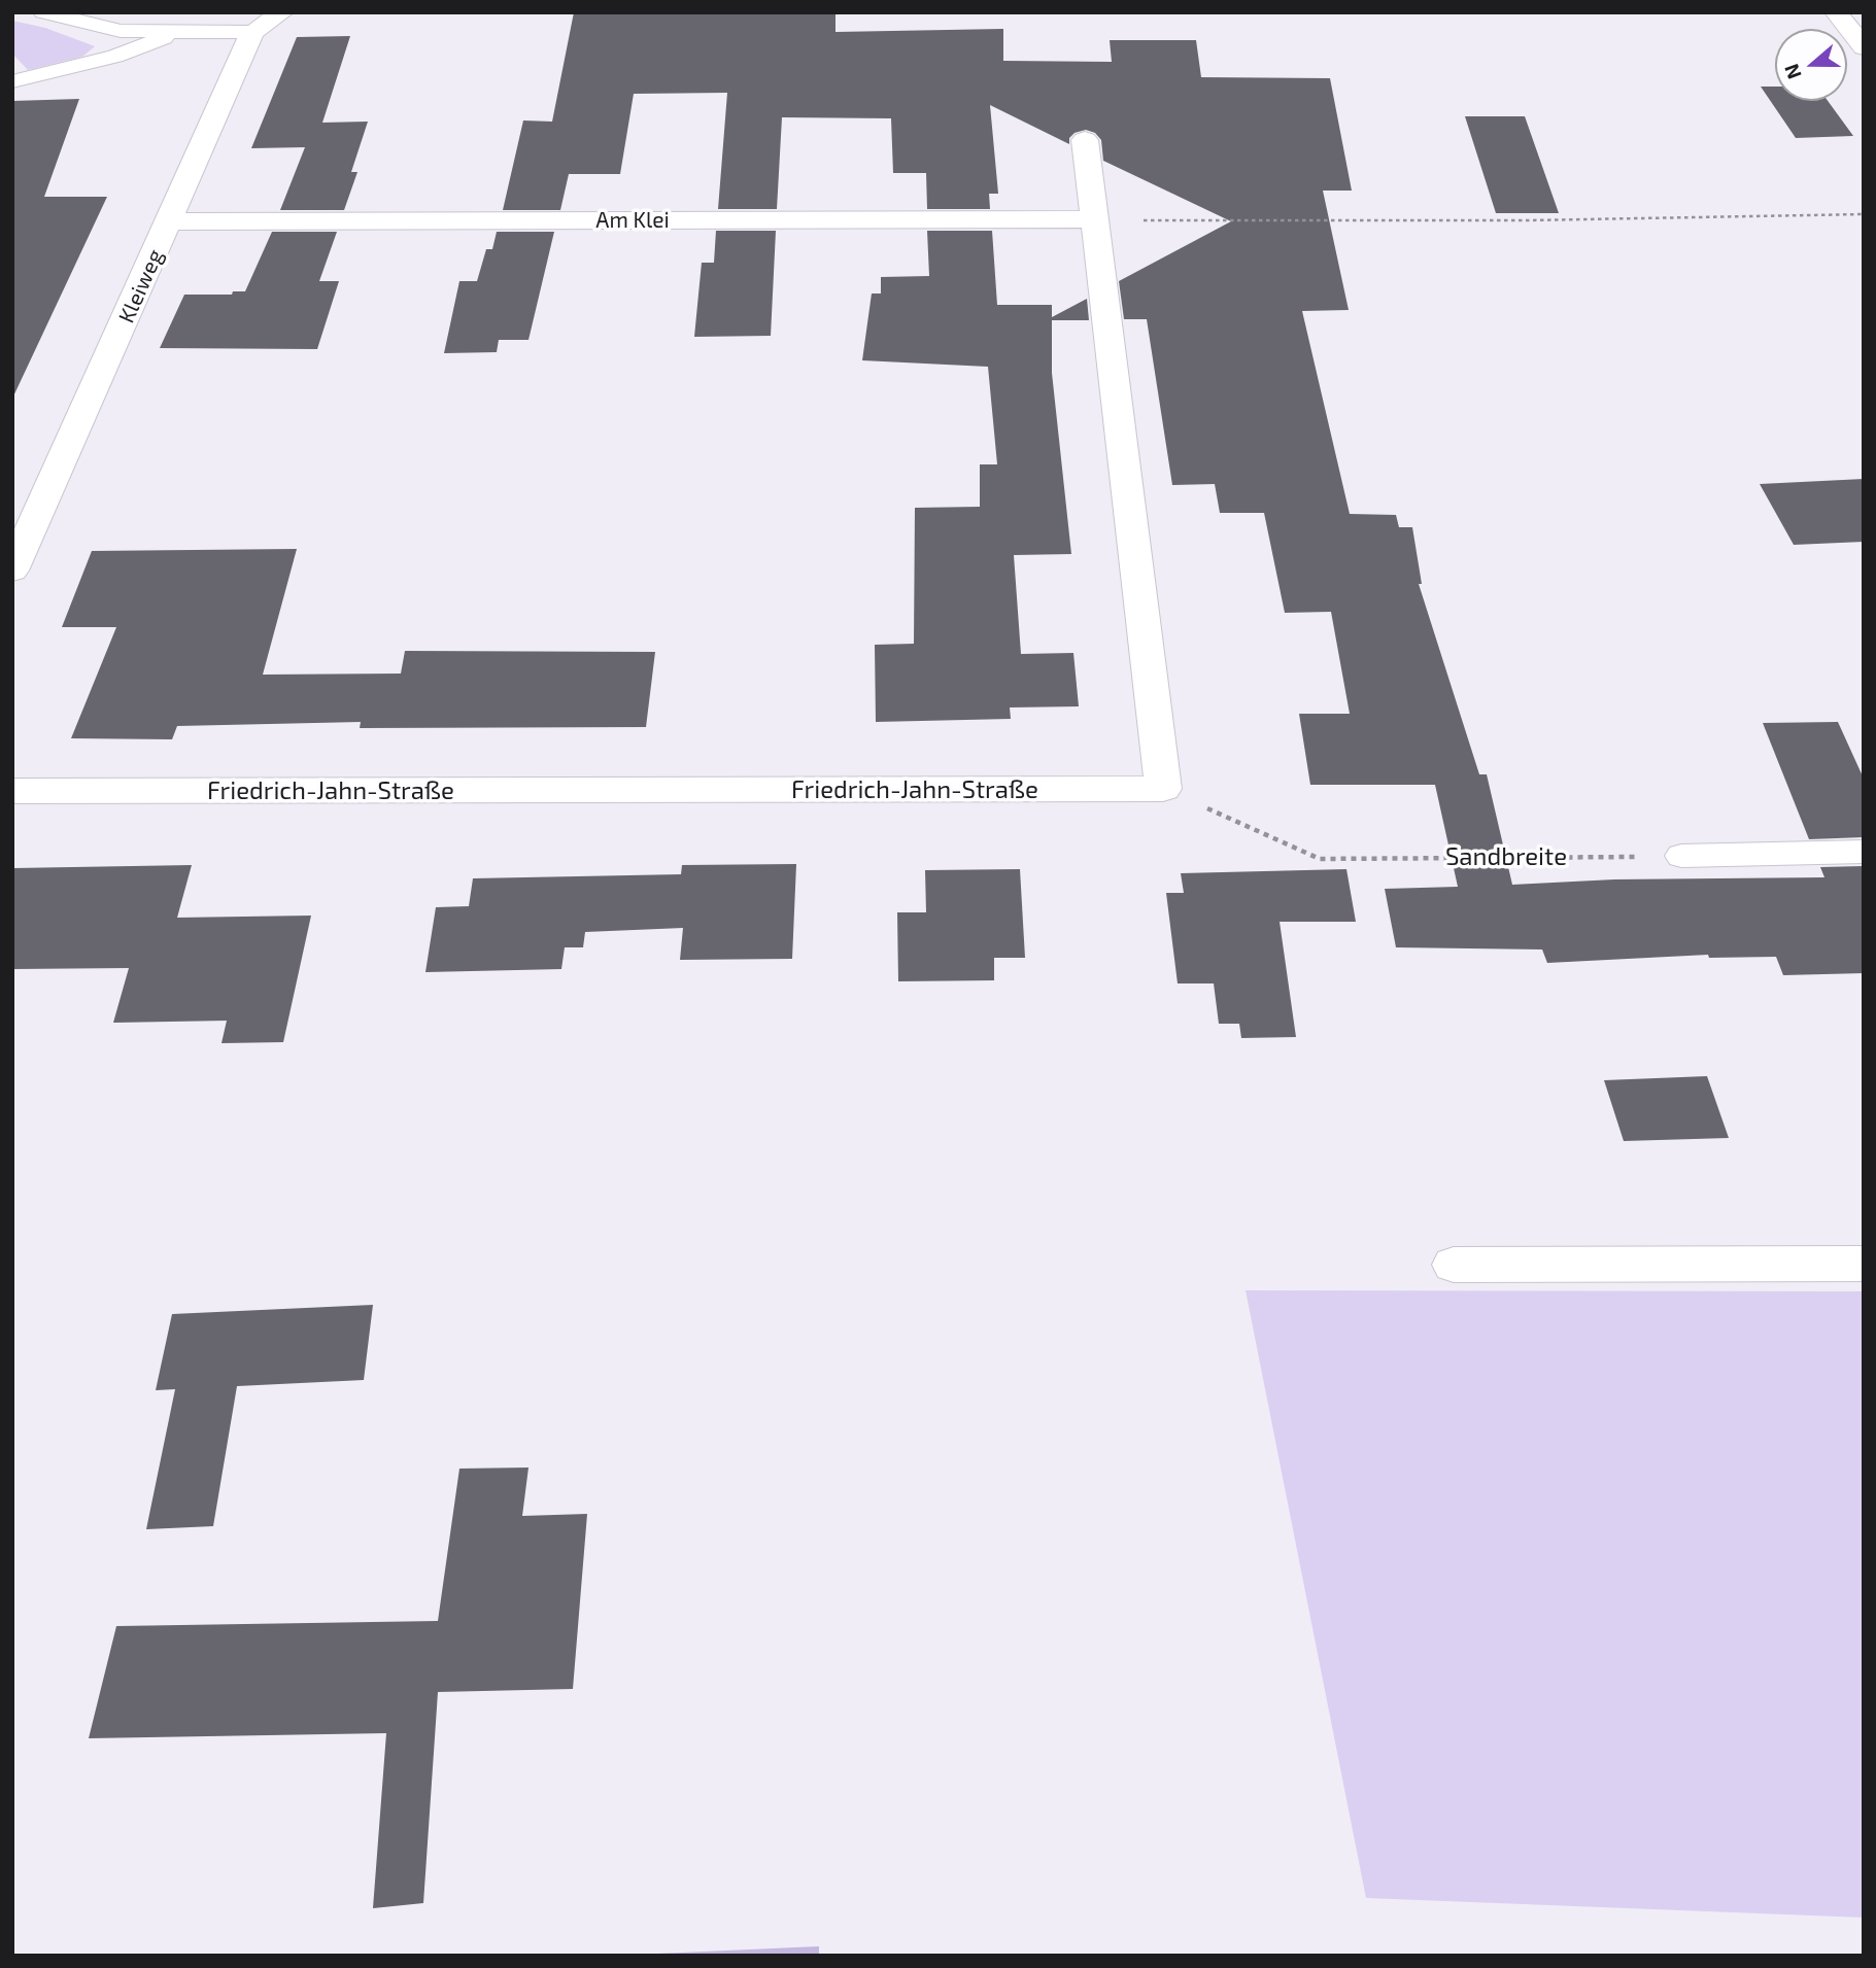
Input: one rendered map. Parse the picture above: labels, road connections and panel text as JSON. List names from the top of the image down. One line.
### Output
{"streets":{"street":["Am Klei","Kleiweg","Friedrich-Jahn-Straße"],"path":["Sandbreite"]},"crossings":[["Am Klei","Kleiweg"],["Friedrich-Jahn-Straße","Sandbreite"]],"north":"left"}
